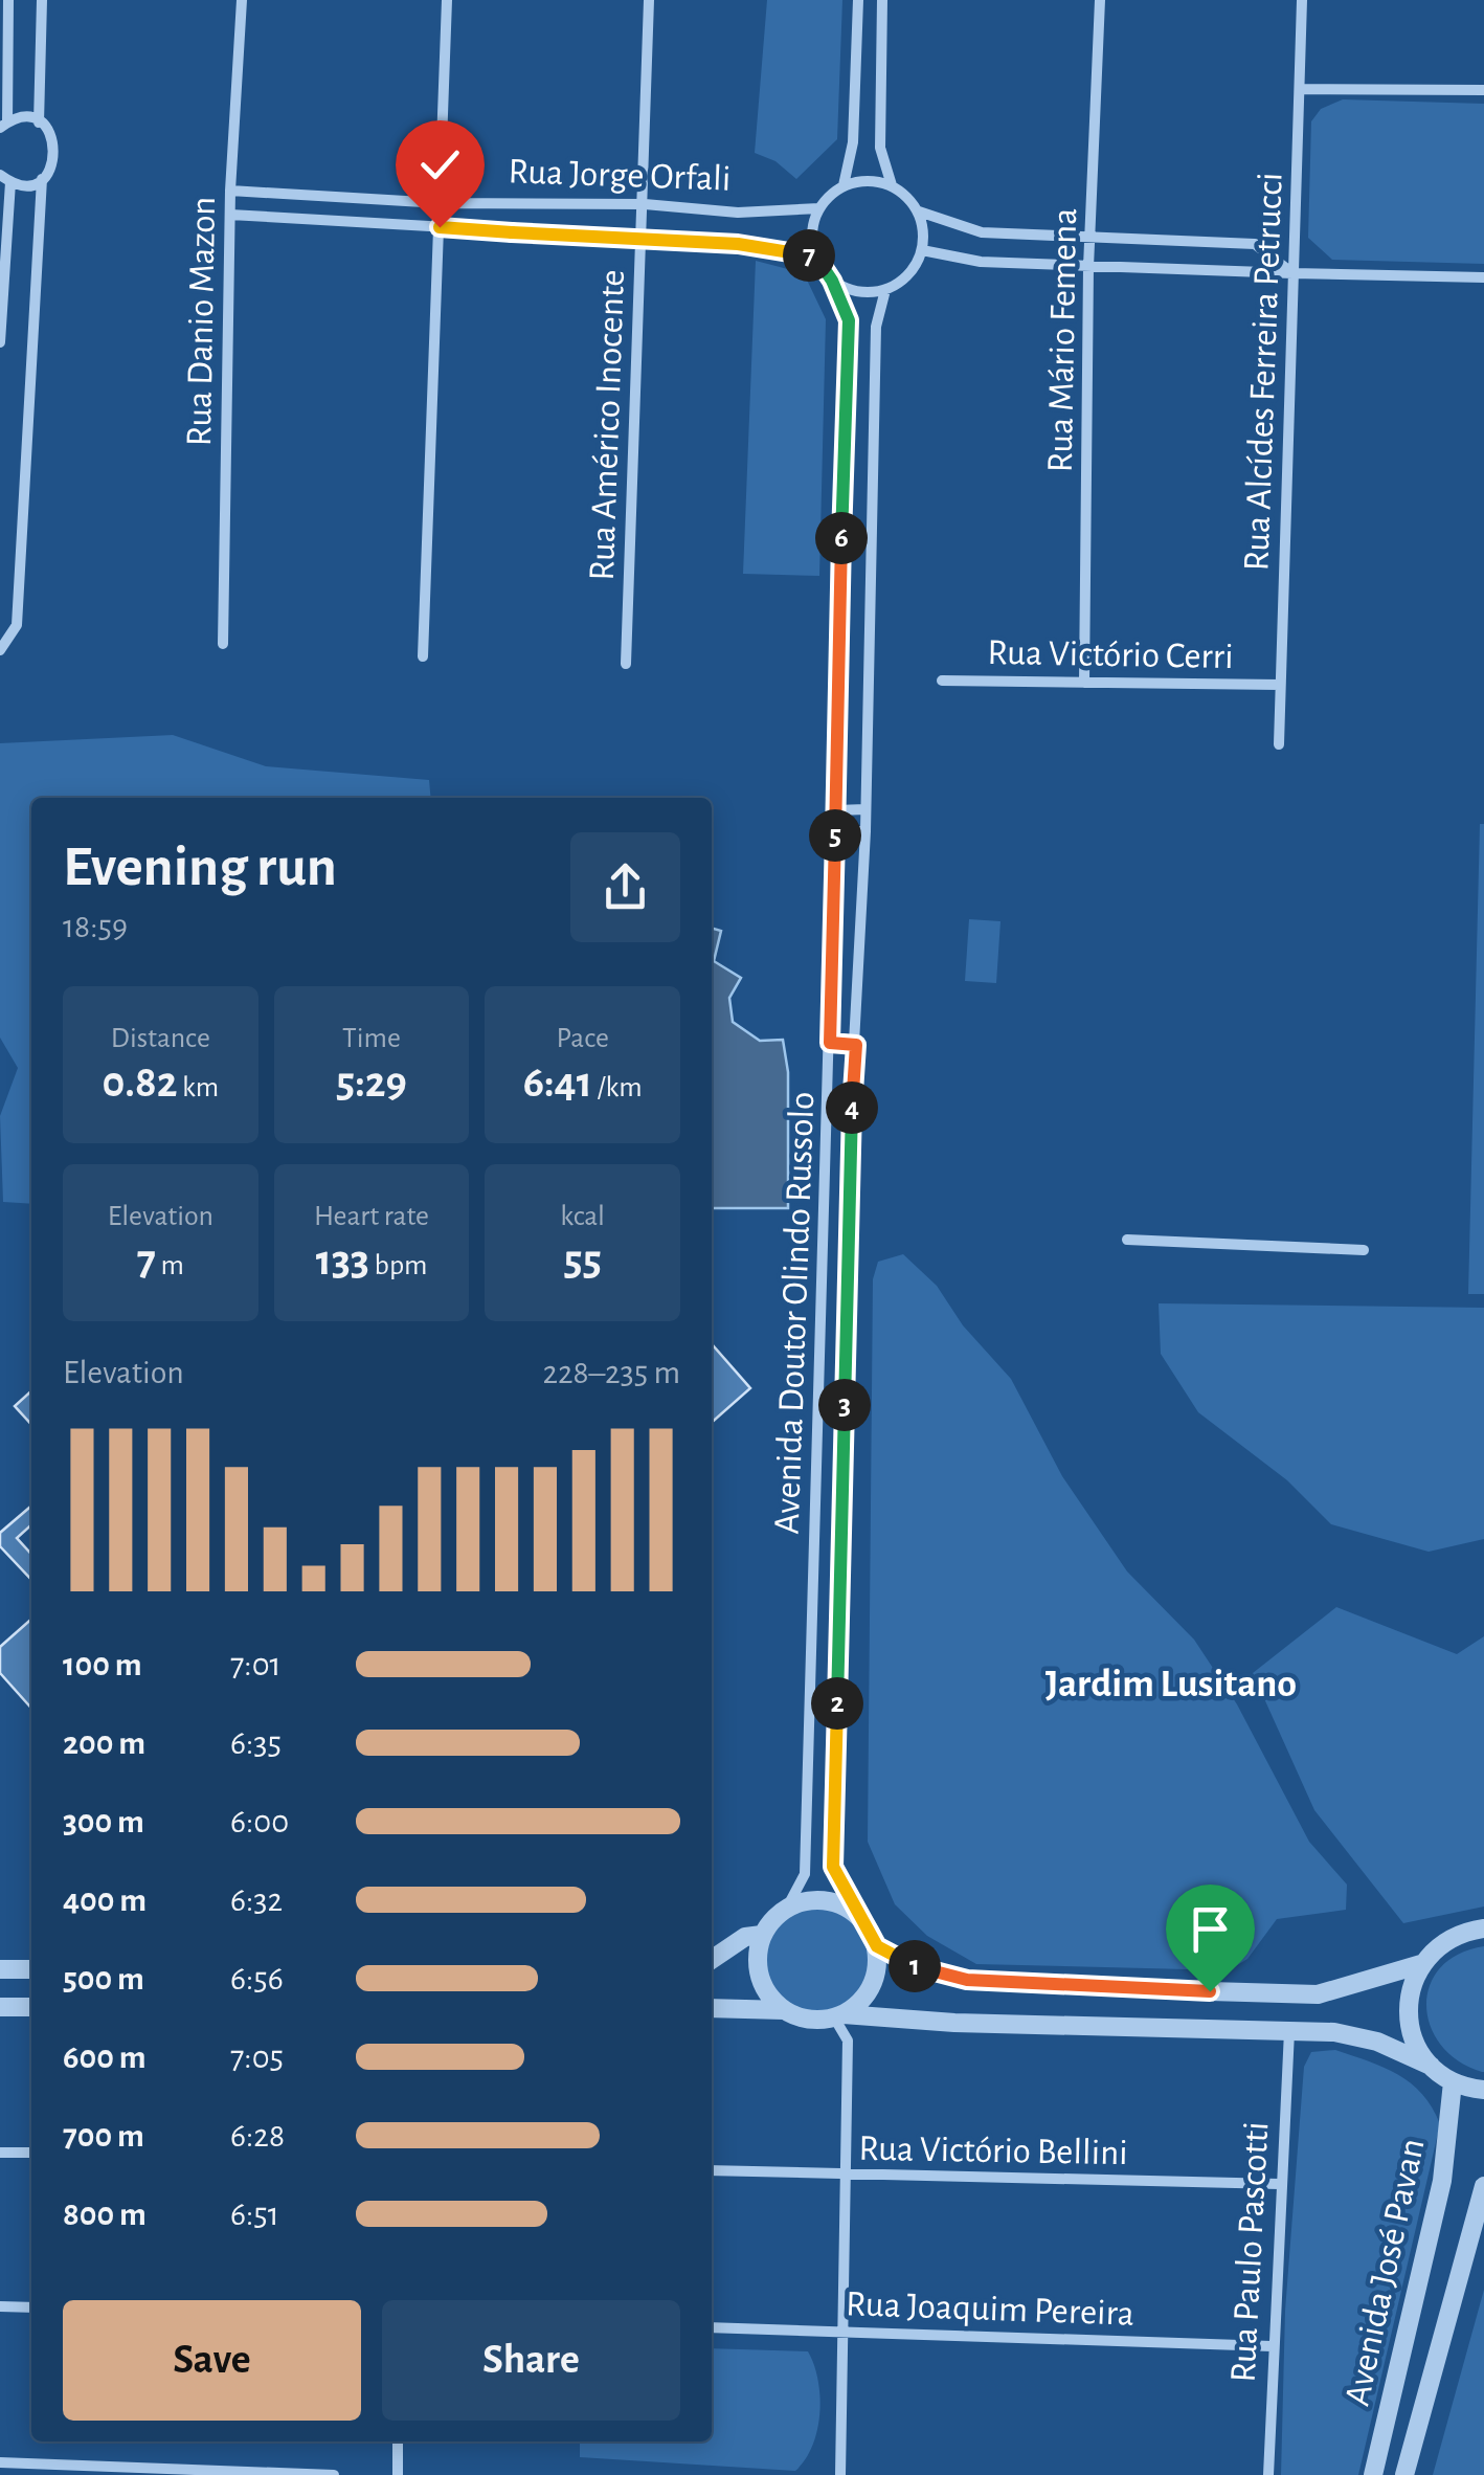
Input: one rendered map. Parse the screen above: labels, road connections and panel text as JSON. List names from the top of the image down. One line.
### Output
{"streets":{"street":["Rua Jorge Orfali","Rua Danio Mazon","Rua Mário Femena","Rua Alcídes Ferreira Petrucci","Rua Américo Inocente","Rua Victório Cerri","Avenida Doutor Olindo Russolo","Rua Victório Bellini","Rua Paulo Pascotti","Avenida José Pavan","Rua Joaquim Pereira"]},"crossings":[["Rua Jorge Orfali","Rua Danio Mazon"],["Rua Jorge Orfali","Rua Américo Inocente"],["Rua Jorge Orfali","Avenida Doutor Olindo Russolo"],["Rua Mário Femena","Rua Victório Cerri"],["Rua Alcídes Ferreira Petrucci","Rua Victório Cerri"],["Rua Victório Bellini","Rua Paulo Pascotti"],["Rua Paulo Pascotti","Rua Joaquim Pereira"]],"districts":["Jardim Lusitano"],"page":{"pins":["7","6","5","4","3","2","1"],"heading":["Evening run","18:59"],"stats":[["Distance","0.82 km"],["Time","5:29"],["Pace","6:41 /km"],["Elevation","7 m"],["Heart rate","133 bpm"],["kcal","55"]],"chart":["Elevation","228–235 m"],"list":[{"name":"100 m","note":"7:01"},{"name":"200 m","note":"6:35"},{"name":"300 m","note":"6:00"},{"name":"400 m","note":"6:32"},{"name":"500 m","note":"6:56"},{"name":"600 m","note":"7:05"},{"name":"700 m","note":"6:28"},{"name":"800 m","note":"6:51"}],"buttons":["Save","Share"]}}
